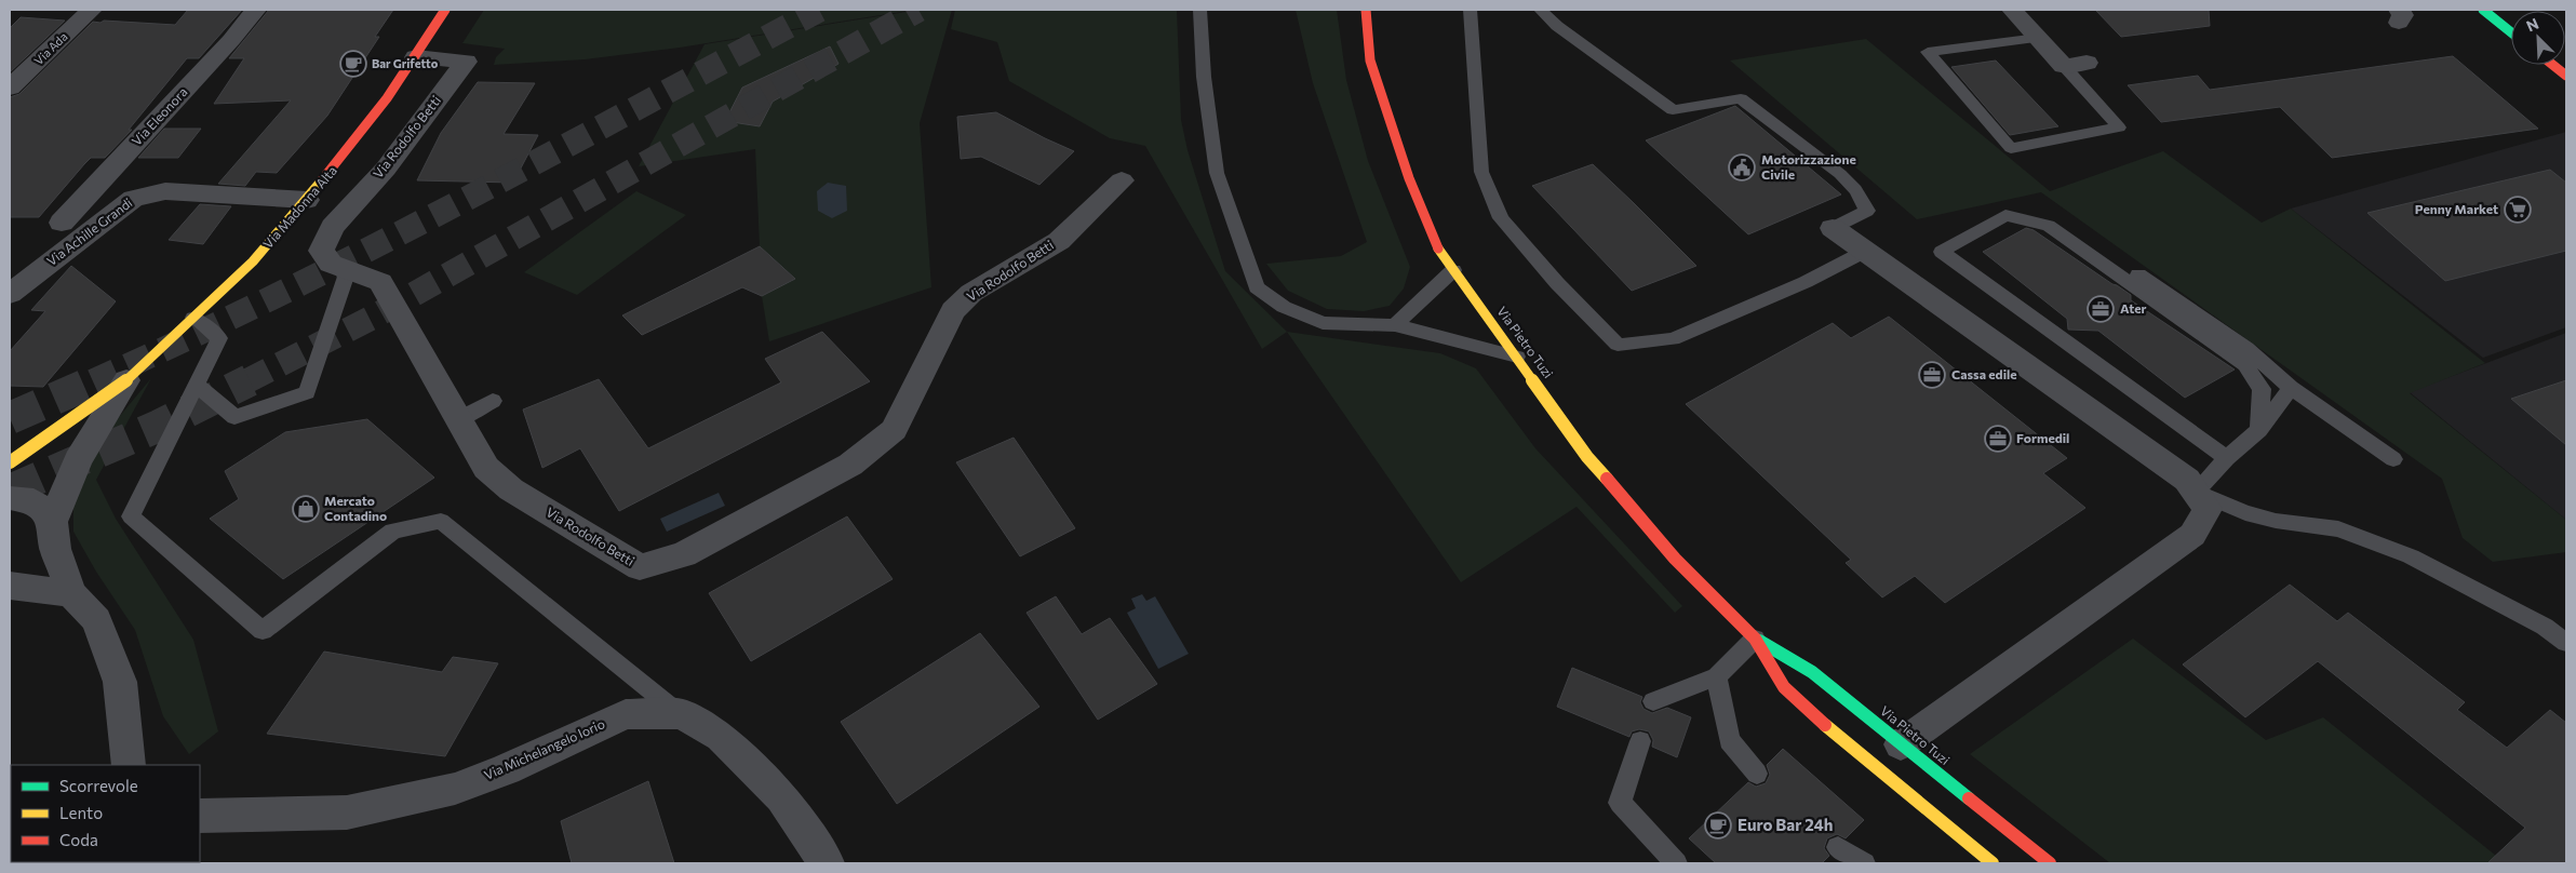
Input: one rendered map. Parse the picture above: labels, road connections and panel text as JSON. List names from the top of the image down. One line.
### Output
{"streets":{"main road":["Via Madonna Alta","Via Pietro Tuzi"],"street":["Via Ada","Via Eleonora","Via Rodolfo Betti","Via Achille Grandi","Via Michelangelo Iorio"]},"crossings":[["Via Rodolfo Betti","Via Madonna Alta"],["Via Madonna Alta","Via Achille Grandi"]],"places":{"cafe":["Bar Grifetto","Euro Bar 24h"],"public building":["Motorizzazione Civile"],"supermarket":["Penny Market"],"office":["Ater","Cassa edile","Formedil"],"shop":["Mercato Contadino"]},"legend":["Scorrevole","Lento","Coda"],"north":"top left"}
